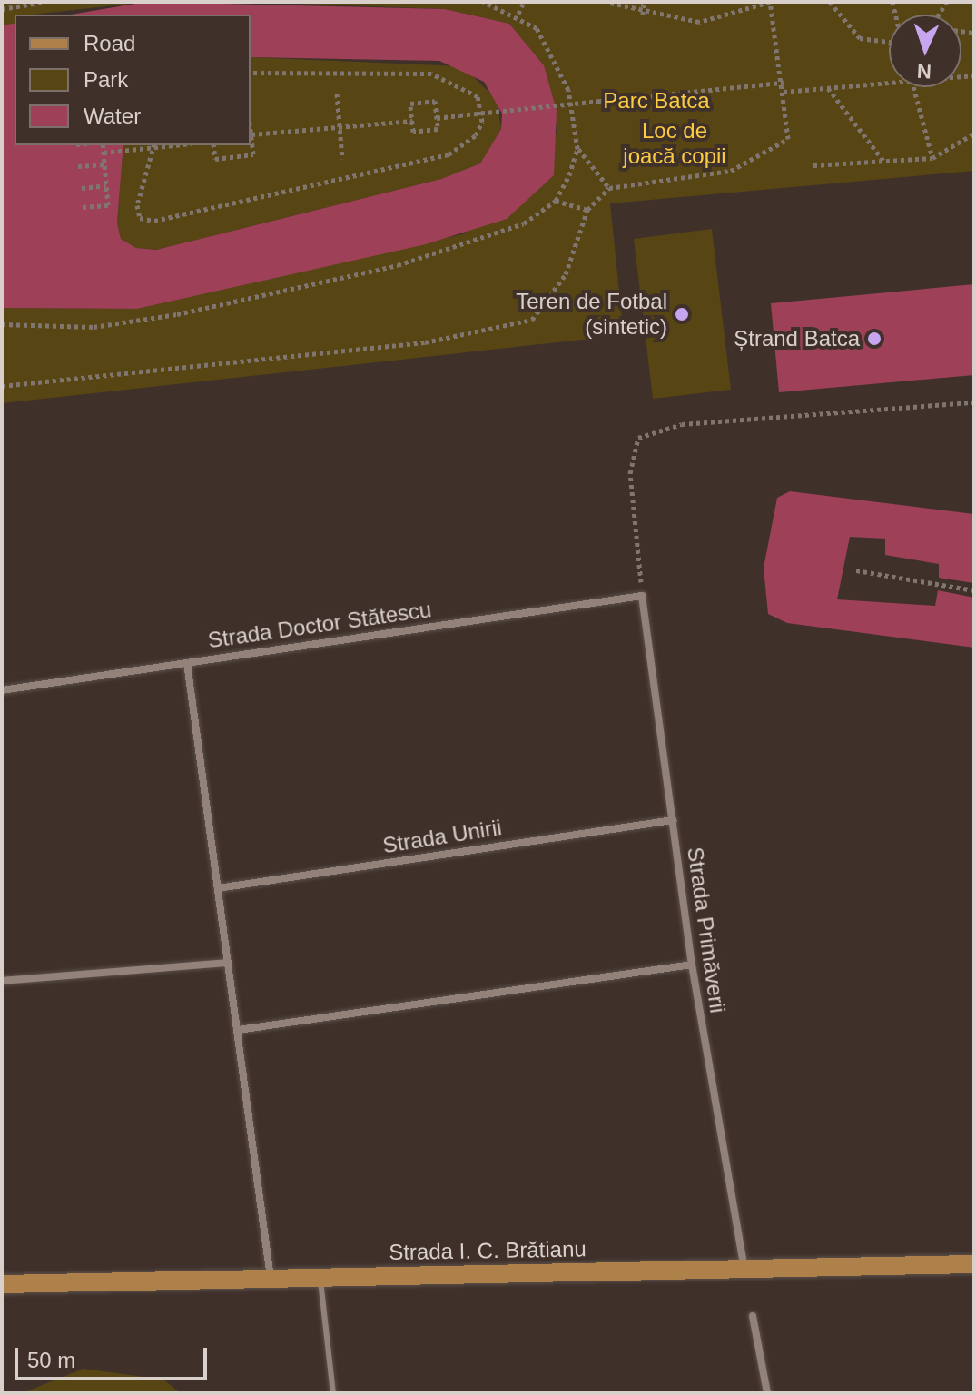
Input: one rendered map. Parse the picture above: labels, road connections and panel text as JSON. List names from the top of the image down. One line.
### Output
{"streets":{"main road":["Strada I. C. Brătianu"],"street":["Strada Doctor Stătescu","Strada Unirii","Strada Primăverii"]},"crossings":[["Strada Doctor Stătescu","Strada Primăverii"],["Strada Unirii","Strada Primăverii"],["Strada Primăverii","Strada I. C. Brătianu"]],"parks":["Parc Batca","Loc de joacă copii"],"places":["Teren de Fotbal (sintetic)","Ștrand Batca"],"legend":["Road","Park","Water"],"scale_bar":"50 m","north":"bottom"}
